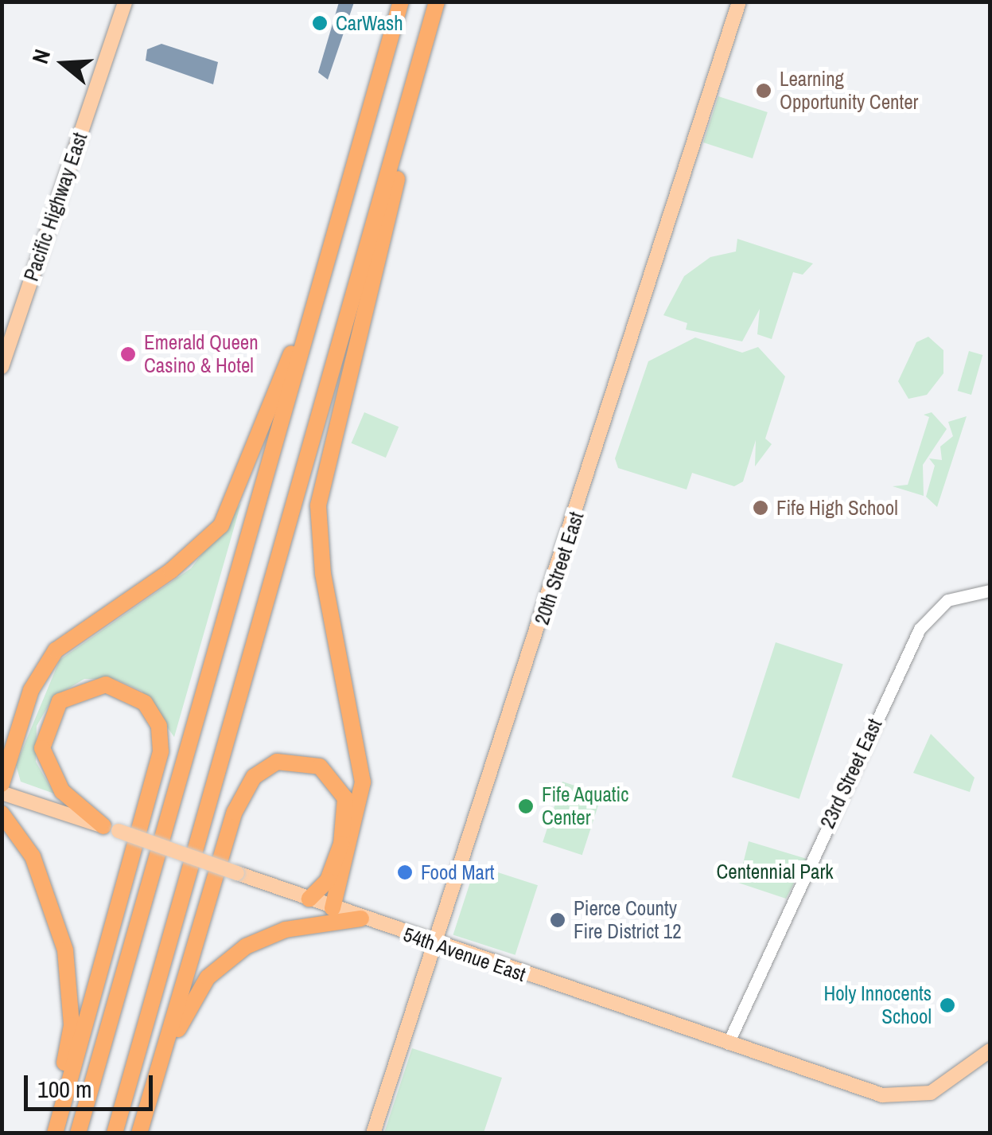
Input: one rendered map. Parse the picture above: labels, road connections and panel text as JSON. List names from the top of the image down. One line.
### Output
{"streets":{"main road":["Pacific Highway East","20th Street East","54th Avenue East"],"street":["23rd Street East"]},"crossings":[["20th Street East","54th Avenue East"],["23rd Street East","54th Avenue East"]],"parks":["Centennial Park"],"places":["CarWash","Learning Opportunity Center","Emerald Queen Casino & Hotel","Fife High School","Fife Aquatic Center","Food Mart","Pierce County Fire District 12","Holy Innocents School"],"scale_bar":"100 m","north":"left"}
